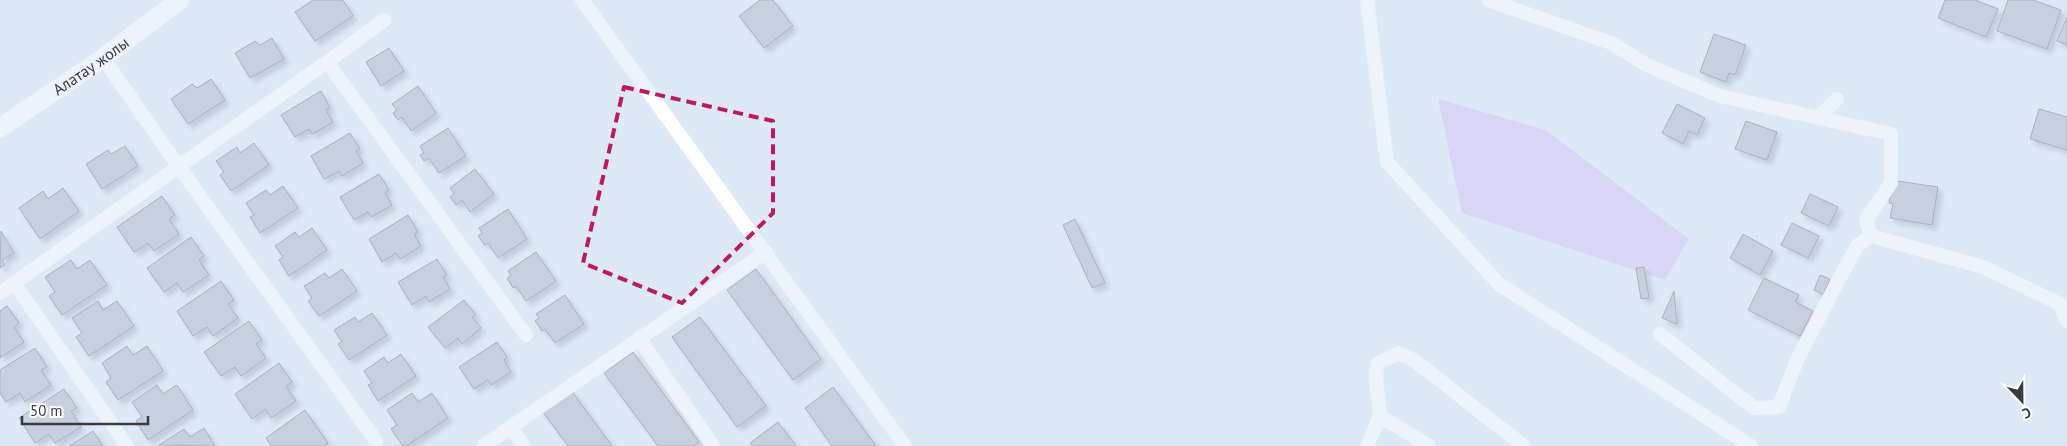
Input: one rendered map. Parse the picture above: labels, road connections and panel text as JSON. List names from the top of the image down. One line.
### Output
{"streets":{"main road":["Алатау жолы"]},"scale_bar":"50 m","north":"bottom"}
